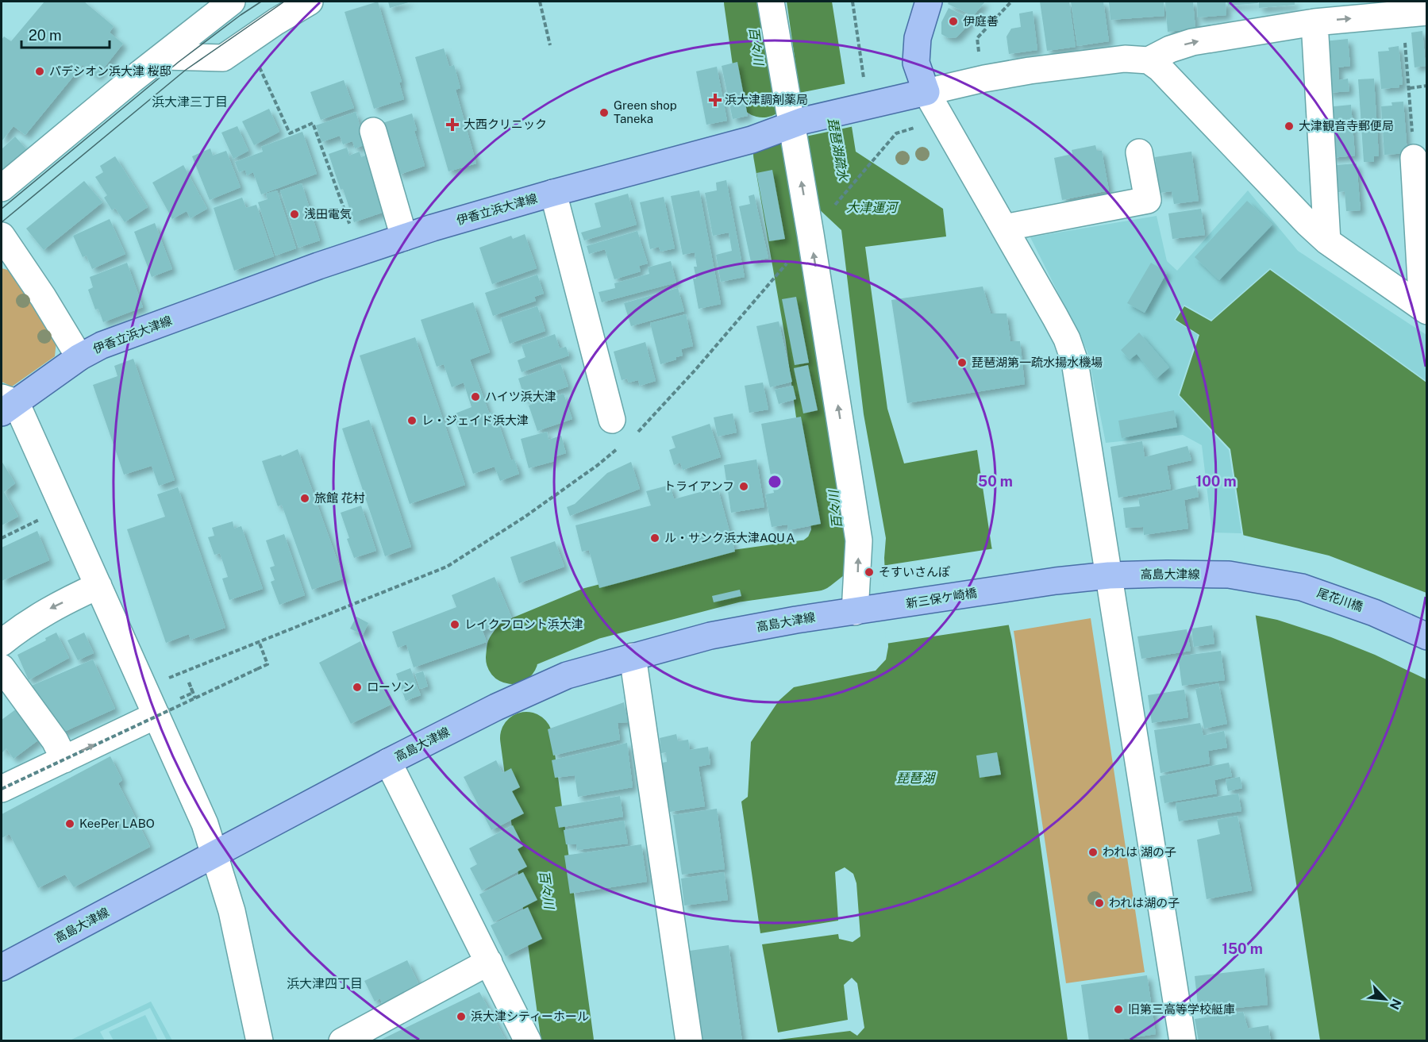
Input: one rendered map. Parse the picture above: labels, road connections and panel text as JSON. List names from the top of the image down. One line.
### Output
{"streets":{"main road":["伊香立浜大津線","高島大津線","新三保ケ崎橋","尾花川橋"]},"crossings":[["高島大津線","新三保ケ崎橋"],["高島大津線","尾花川橋"]],"districts":["浜大津三丁目","浜大津四丁目"],"water":["百々川","琵琶湖疏水","大津運河","琵琶湖"],"places":{"other":["伊庭善","パデシオン浜大津 桜邸","Green shop Taneka","大津観音寺郵便局","浅田電気","琵琶湖第一疏水揚水機場","ハイツ浜大津","レ・ジェイド浜大津","トライアンフ","旅館 花村","ル・サンク浜大津AQUＡ","そすいさんぽ","レイクフロント浜大津","ローソン","KeePer LABO","われは 湖の子","われは湖の子","旧第三高等学校艇庫","浜大津シティーホール"],"health":["浜大津調剤薬局","大西クリニック"]},"scale_bar":"20 m","north":"bottom right","rings":["50 m","100 m","150 m"]}
